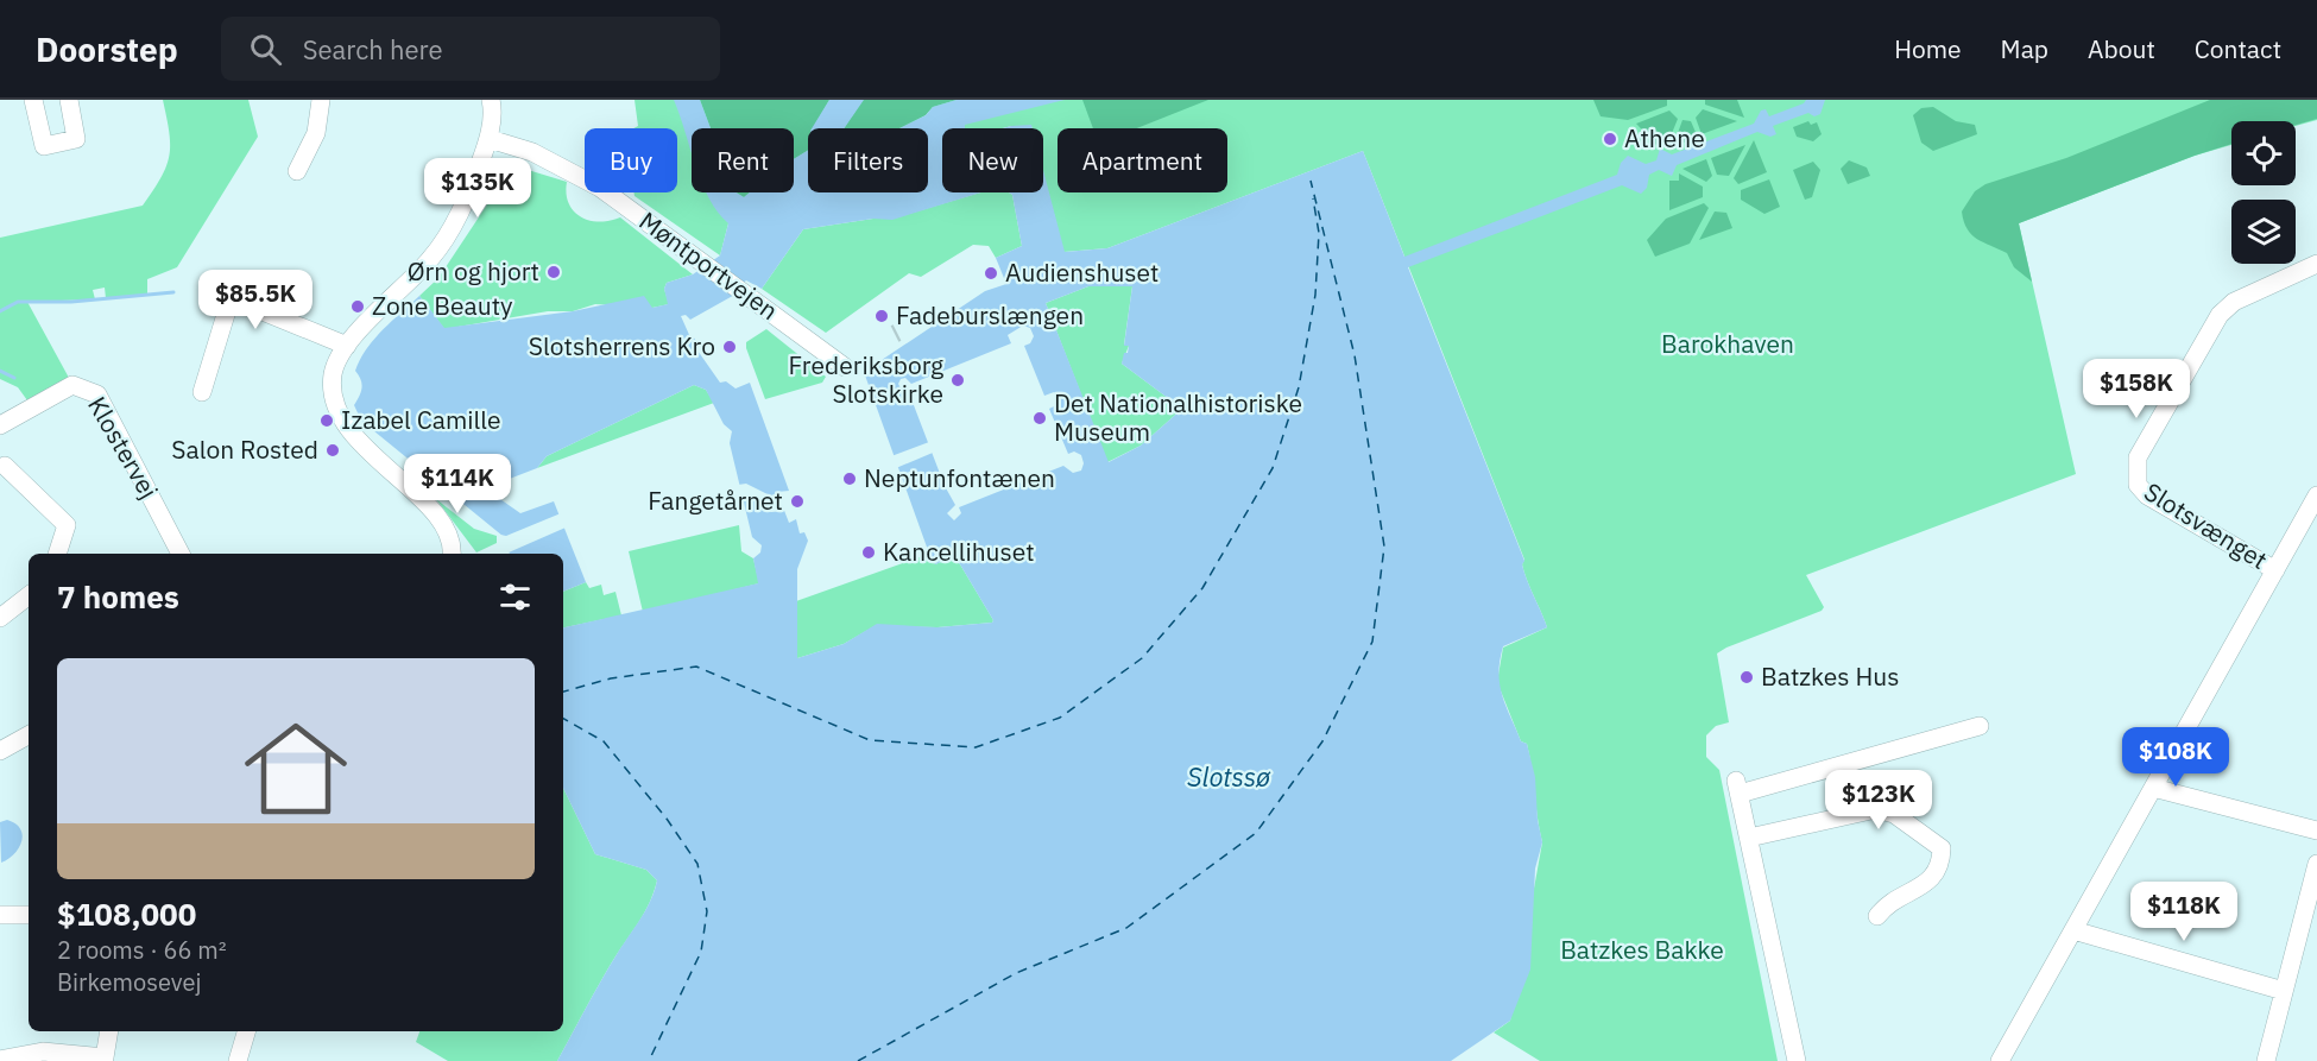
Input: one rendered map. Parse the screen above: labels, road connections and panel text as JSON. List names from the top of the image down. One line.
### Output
{"streets":{"street":["Møntportvejen","Klostervej","Slotsvænget"]},"water":["Slotssø"],"parks":["Barokhaven","Batzkes Bakke"],"places":["Athene","Ørn og hjort","Audienshuset","Zone Beauty","Fadeburslængen","Slotsherrens Kro","Frederiksborg Slotskirke","Det Nationalhistoriske Museum","Izabel Camille","Salon Rosted","Neptunfontænen","Fangetårnet","Kancellihuset","Batzkes Hus"],"page":{"header":"Doorstep","search":"Search here","nav":["Home","Map","About","Contact"],"chip":["Buy","Rent","Filters","New","Apartment"],"price":["$135K","$85.5K","$158K","$114K","$108K","$123K","$118K"],"heading":"7 homes","list":[{"name":"$108,000","note":"2 rooms · 66 m² · Birkemosevej"}]}}
